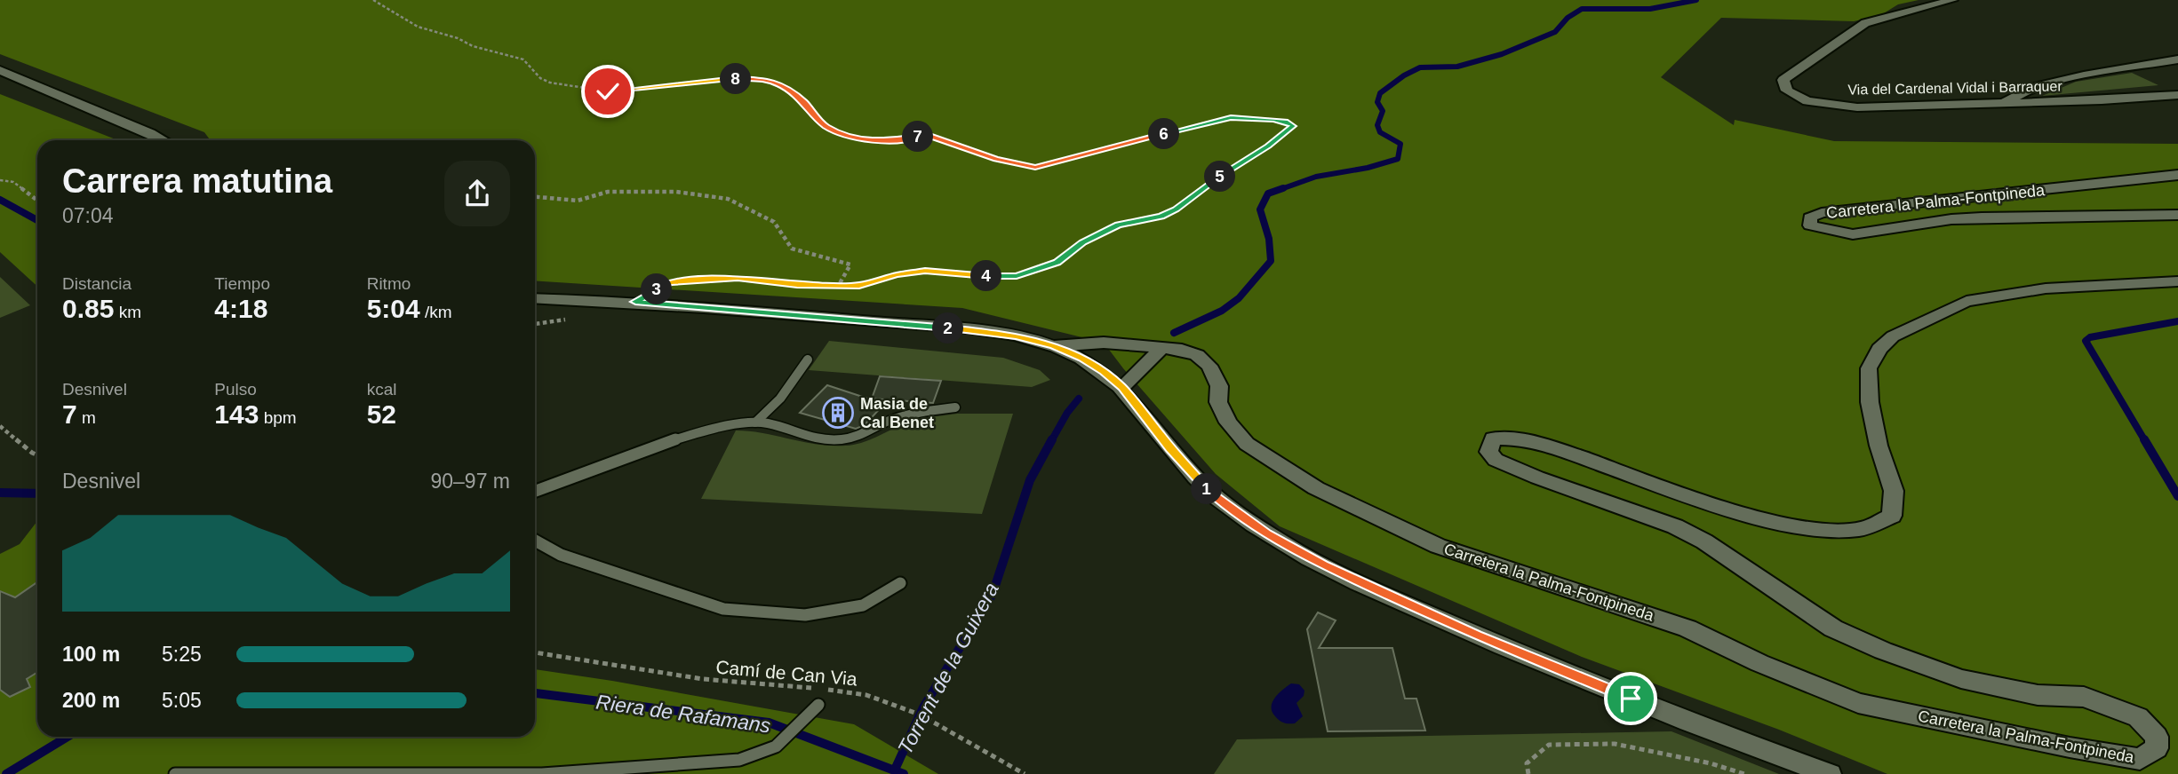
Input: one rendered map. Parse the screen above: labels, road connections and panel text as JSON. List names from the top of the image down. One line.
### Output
{"streets":{"street":["Via del Cardenal Vidal i Barraquer","Carretera la Palma-Fontpineda"],"path":["Camí de Can Via"]},"water":["Torrent de la Guixera","Riera de Rafamans"],"places":{"building":["Masia de Cal Benet"]},"page":{"pins":["8","6","7","5","4","3","2","1"],"heading":["Carrera matutina","07:04"],"stats":[["Distancia","0.85 km"],["Tiempo","4:18"],["Ritmo","5:04 /km"],["Desnivel","7 m"],["Pulso","143 bpm"],["kcal","52"]],"chart":["Desnivel","90–97 m"],"list":[{"name":"100 m","note":"5:25"},{"name":"200 m","note":"5:05"}]}}
